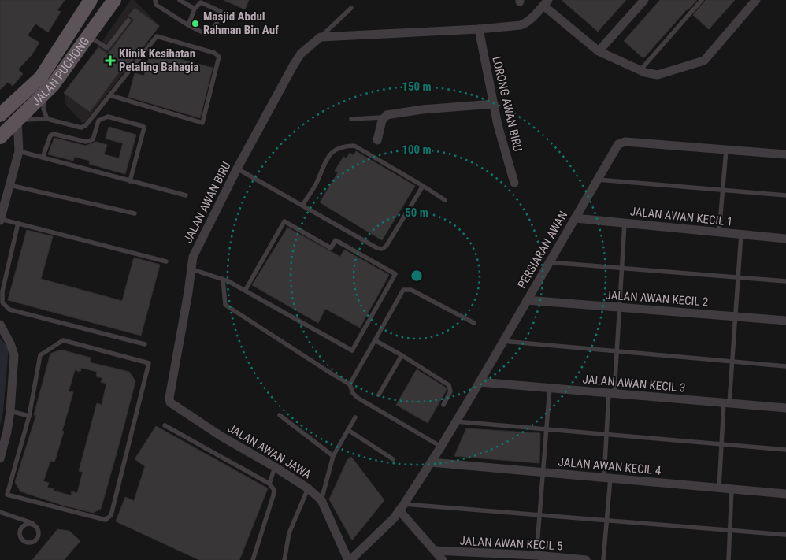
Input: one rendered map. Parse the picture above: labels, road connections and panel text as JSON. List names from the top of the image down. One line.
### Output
{"streets":{"main road":["JALAN PUCHONG"],"street":["LORONG AWAN BIRU","JALAN AWAN BIRU","JALAN AWAN KECIL 1","PERSIARAN AWAN","JALAN AWAN KECIL 2","JALAN AWAN KECIL 3","JALAN AWAN JAWA","JALAN AWAN KECIL 4","JALAN AWAN KECIL 5"]},"crossings":[["JALAN AWAN BIRU","JALAN AWAN JAWA"],["JALAN AWAN KECIL 1","PERSIARAN AWAN"],["PERSIARAN AWAN","JALAN AWAN KECIL 2"],["PERSIARAN AWAN","JALAN AWAN KECIL 3"],["PERSIARAN AWAN","JALAN AWAN JAWA"],["PERSIARAN AWAN","JALAN AWAN KECIL 4"]],"places":{"other":["Masjid Abdul Rahman Bin Auf"],"health":["Klinik Kesihatan Petaling Bahagia"]},"rings":["150 m","100 m","50 m"]}
